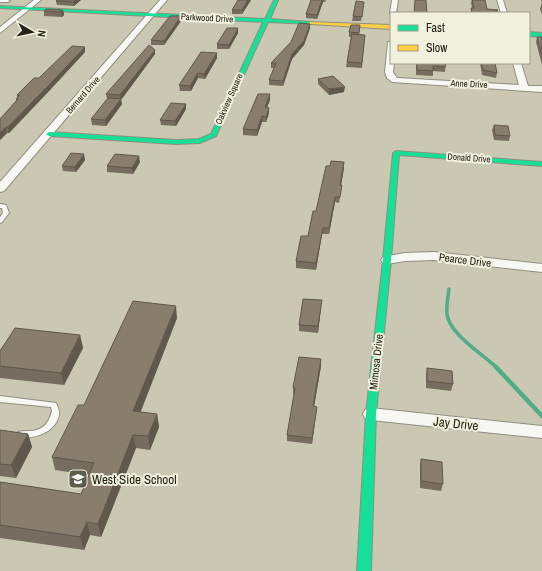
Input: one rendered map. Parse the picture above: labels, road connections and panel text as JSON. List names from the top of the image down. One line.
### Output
{"streets":{"street":["Parkwood Drive","Anne Drive","Bernard Drive","Oakview Square","Donald Drive","Pearce Drive","Mimosa Drive","Jay Drive"]},"crossings":[["Parkwood Drive","Bernard Drive"],["Parkwood Drive","Oakview Square"],["Bernard Drive","Oakview Square"],["Donald Drive","Mimosa Drive"],["Pearce Drive","Mimosa Drive"],["Mimosa Drive","Jay Drive"]],"places":{"school or university":["West Side School"]},"legend":["Fast","Slow"],"north":"right"}
